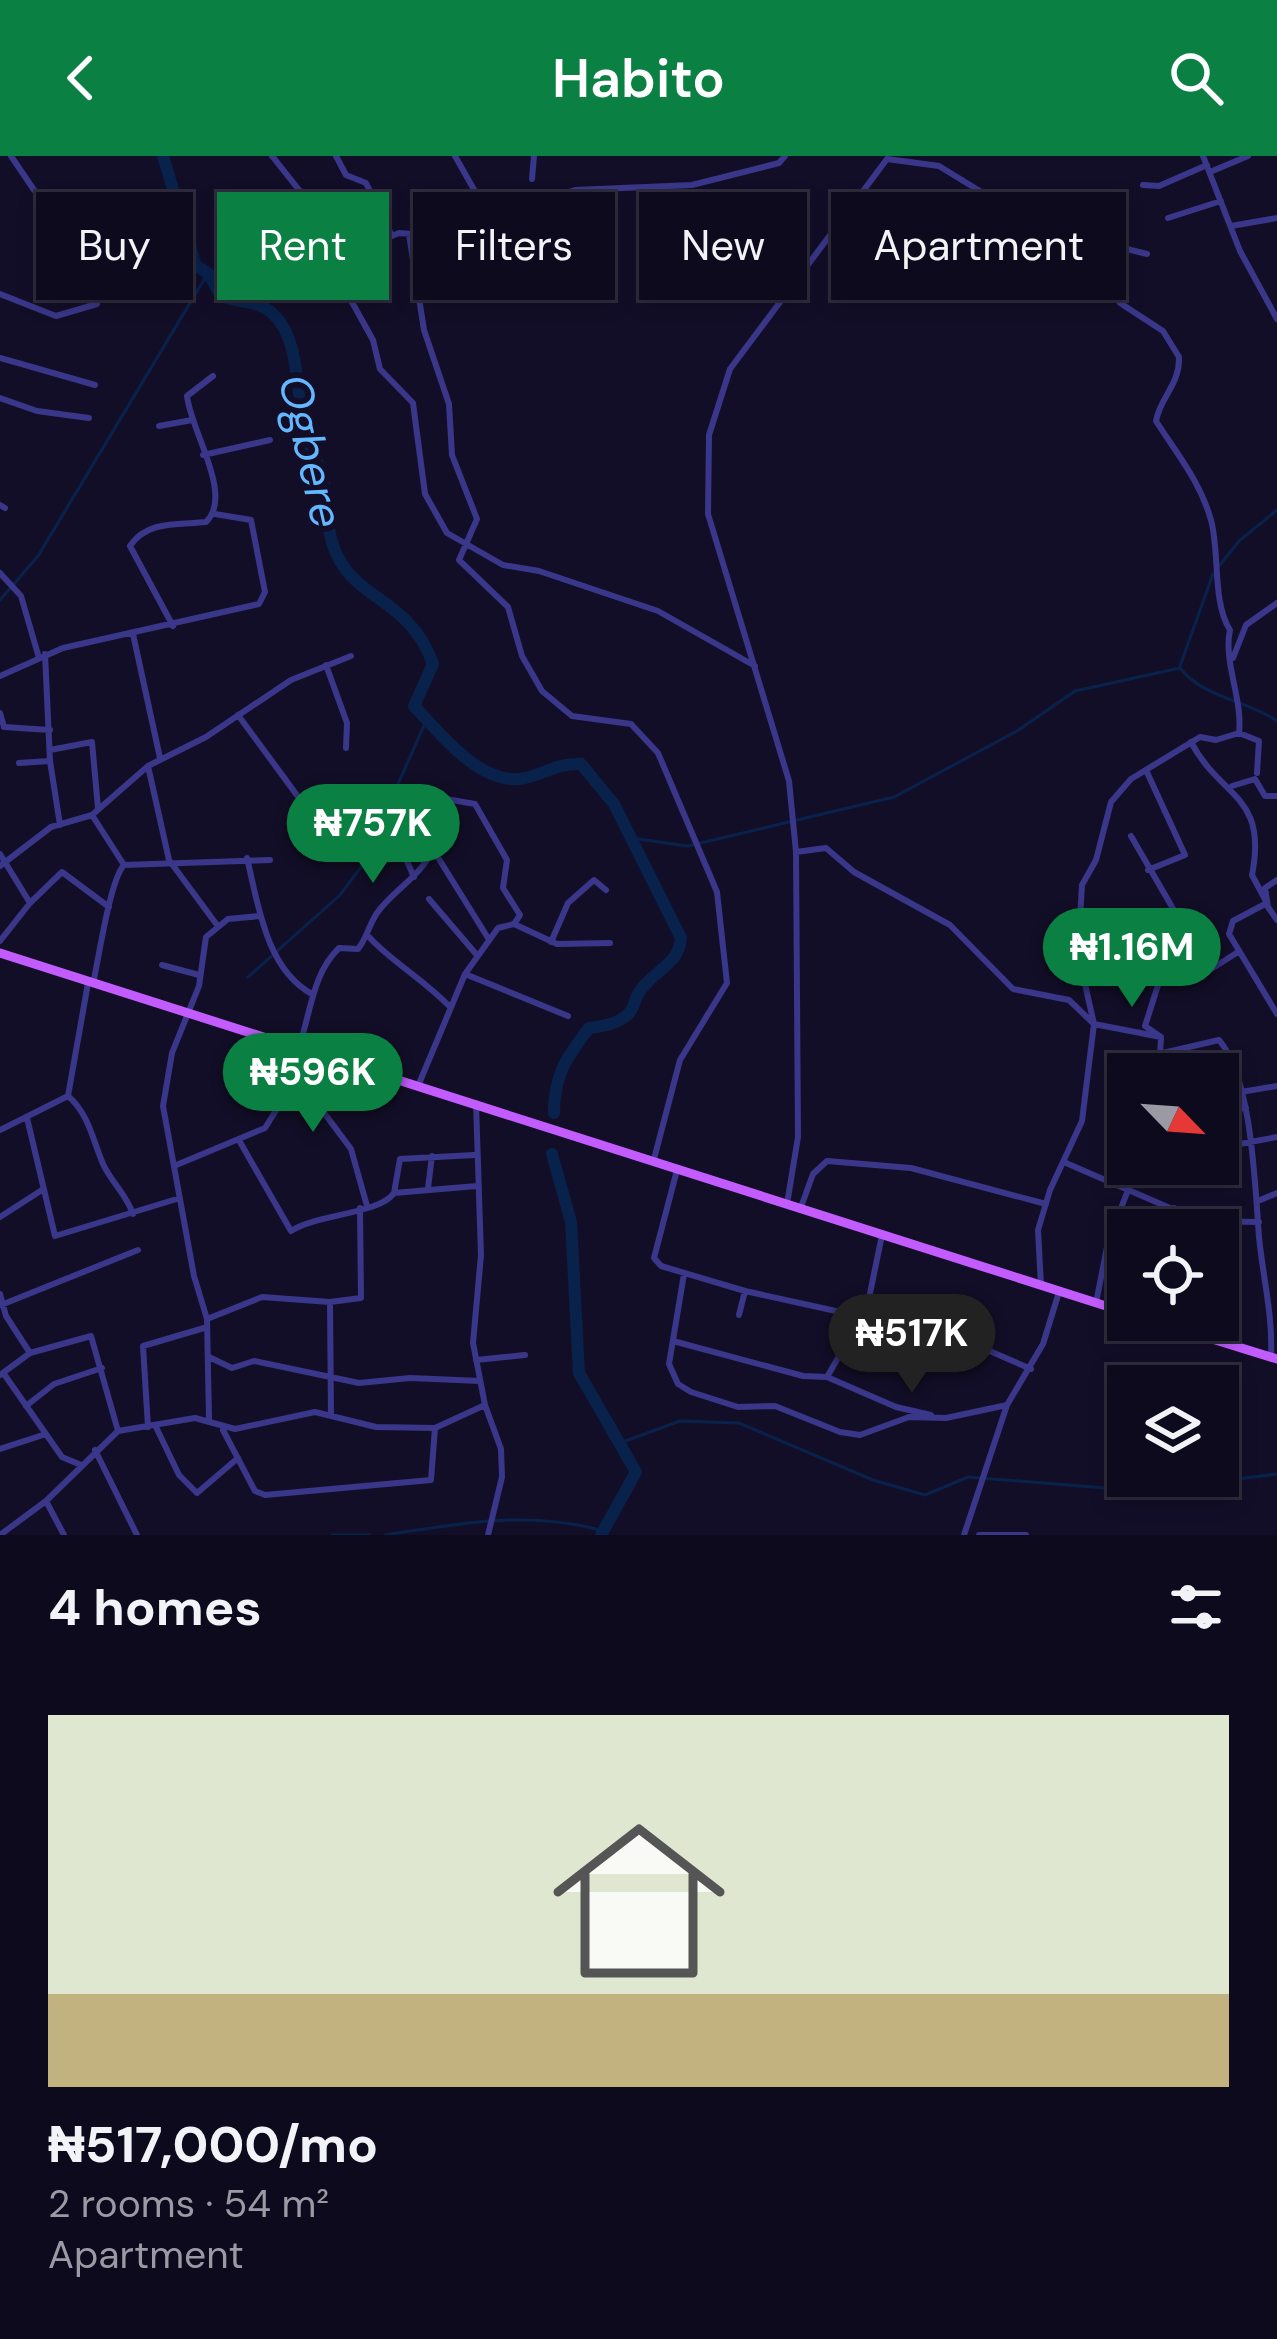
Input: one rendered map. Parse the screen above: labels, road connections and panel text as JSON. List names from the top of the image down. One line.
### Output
{"water":["Ogbere"],"north":"bottom right","page":{"header":"Habito","chip":["Buy","Rent","Filters","New","Apartment"],"price":["₦757K","₦1.16M","₦596K","₦517K"],"heading":"4 homes","list":[{"name":"₦517,000/mo","note":"2 rooms · 54 m² · Apartment"}]}}
